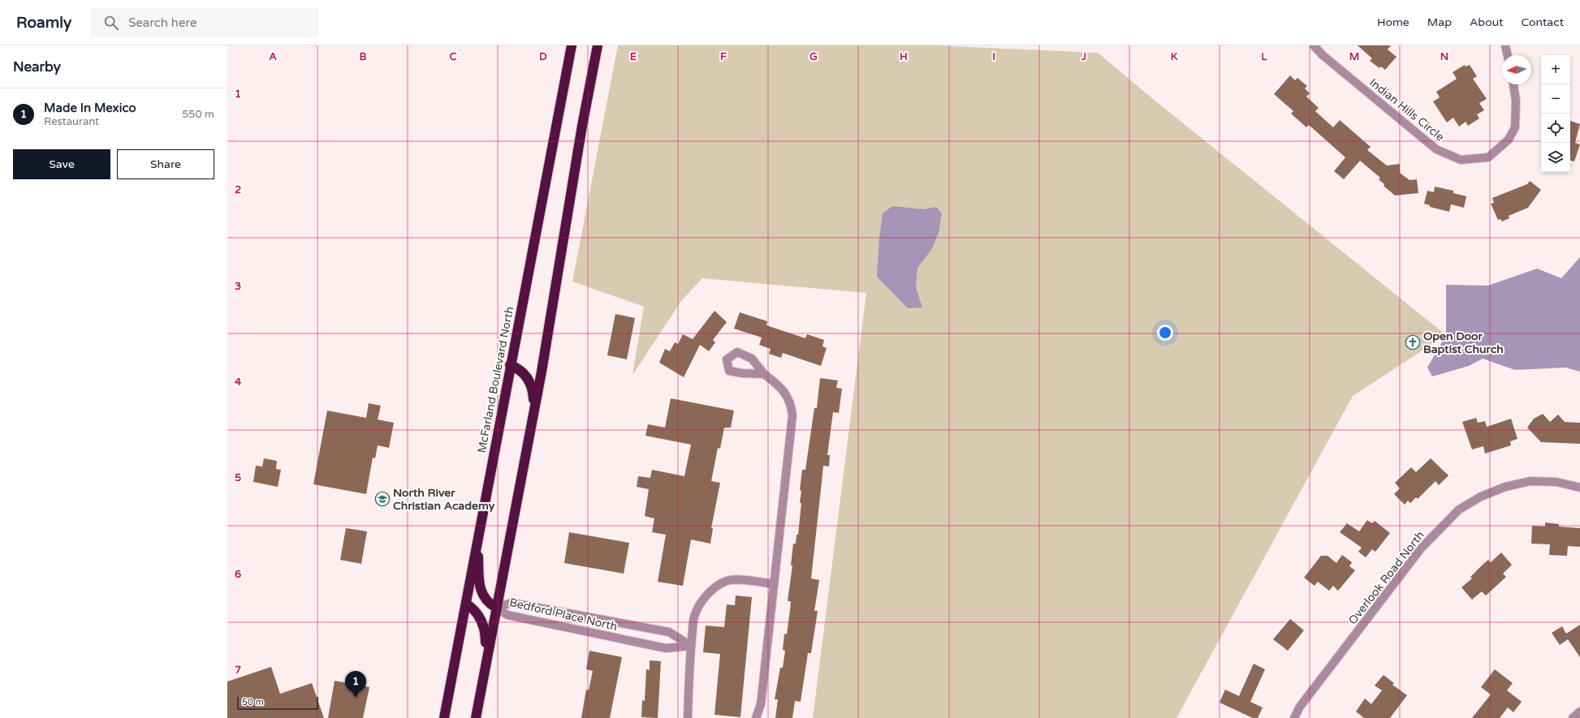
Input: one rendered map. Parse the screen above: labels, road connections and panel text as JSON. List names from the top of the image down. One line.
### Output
{"streets":{"highway":["McFarland Boulevard North"],"street":["Indian Hills Circle","Overlook Road North","Bedford Place North"]},"places":{"church":["Open Door Baptist Church"],"school or university":["North River Christian Academy"]},"scale_bar":"50 m","north":"left","page":{"header":"Roamly","search":"Search here","nav":["Home","Map","About","Contact"],"heading":"Nearby","map_buttons":["+","−"],"list":[{"mark":"1","name":"Made In Mexico","note":"Restaurant","value":"550 m"}],"buttons":["Save","Share"],"pins":"1","scale":"50 m"},"grid":{"columns":["A","B","C","D","E","F","G","H","I","J","K","L","M","N"],"rows":["1","2","3","4","5","6","7"]}}
